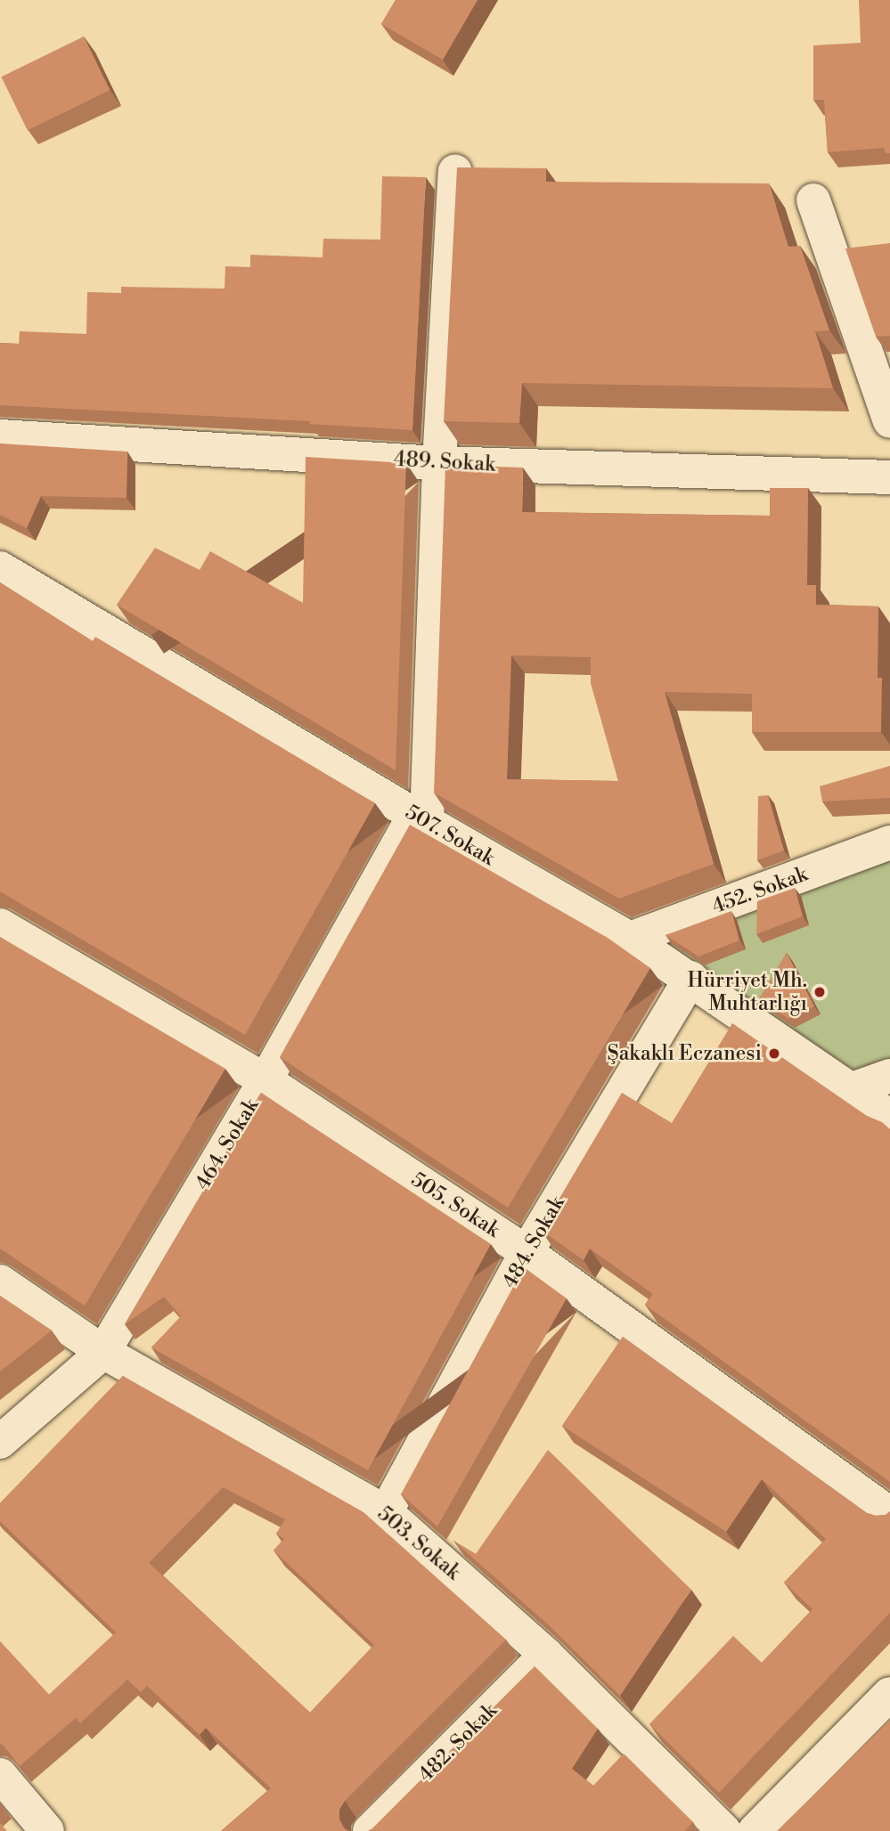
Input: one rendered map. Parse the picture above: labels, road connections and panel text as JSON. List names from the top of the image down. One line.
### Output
{"streets":{"street":["489. Sokak","507. Sokak","452. Sokak","464. Sokak","505. Sokak","484. Sokak","503. Sokak","482. Sokak"]},"crossings":[["507. Sokak","452. Sokak"],["507. Sokak","464. Sokak"],["507. Sokak","484. Sokak"],["464. Sokak","505. Sokak"],["464. Sokak","503. Sokak"],["505. Sokak","484. Sokak"],["484. Sokak","503. Sokak"],["503. Sokak","482. Sokak"]],"places":["Hürriyet Mh. Muhtarlığı","Şakaklı Eczanesi"]}
